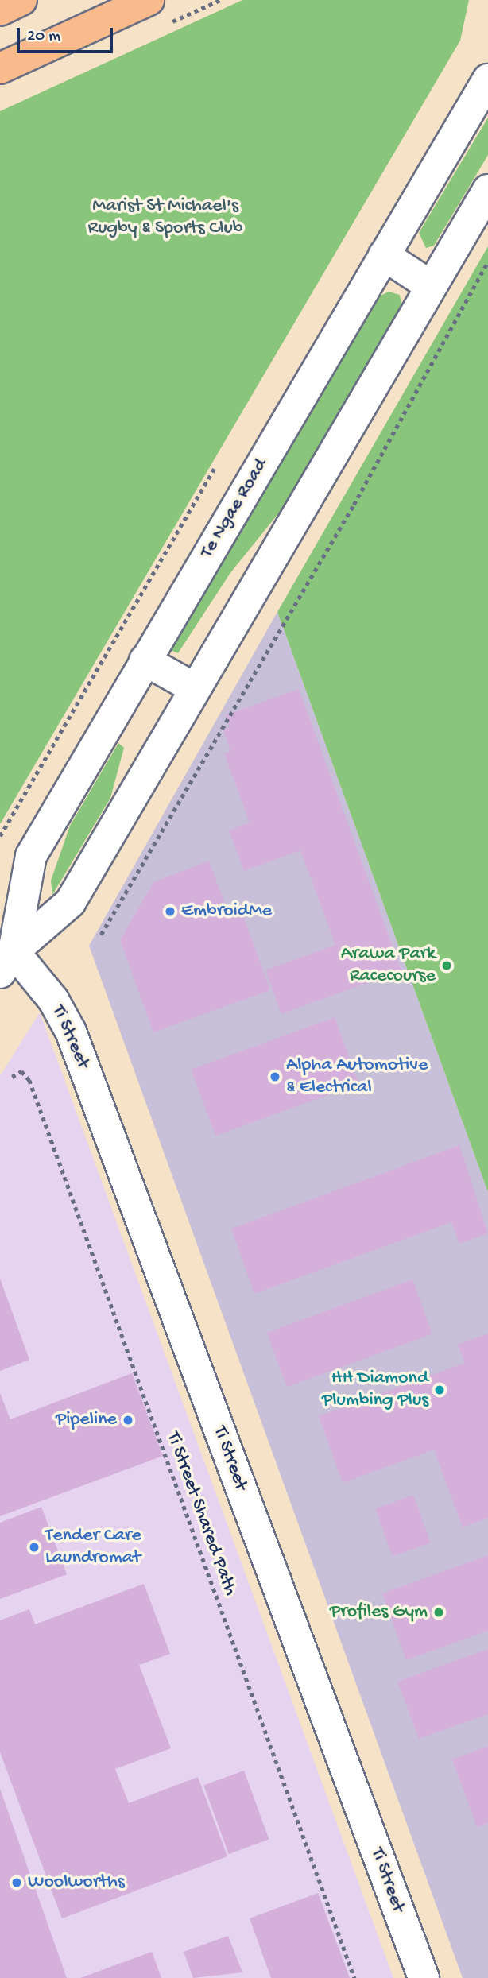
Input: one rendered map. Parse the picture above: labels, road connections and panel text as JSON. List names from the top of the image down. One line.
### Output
{"streets":{"street":["Te Ngae Road","Ti Street"],"path":["Ti Street Shared Path"]},"crossings":[["Te Ngae Road","Ti Street"]],"parks":["Marist St Michael's Rugby & Sports Club"],"places":["EmbroidMe","Arawa Park Racecourse","Alpha Automotive & Electrical","HH Diamond Plumbing Plus","Pipeline","Tender Care Laundromat","Profiles Gym","Woolworths"],"scale_bar":"20 m"}
